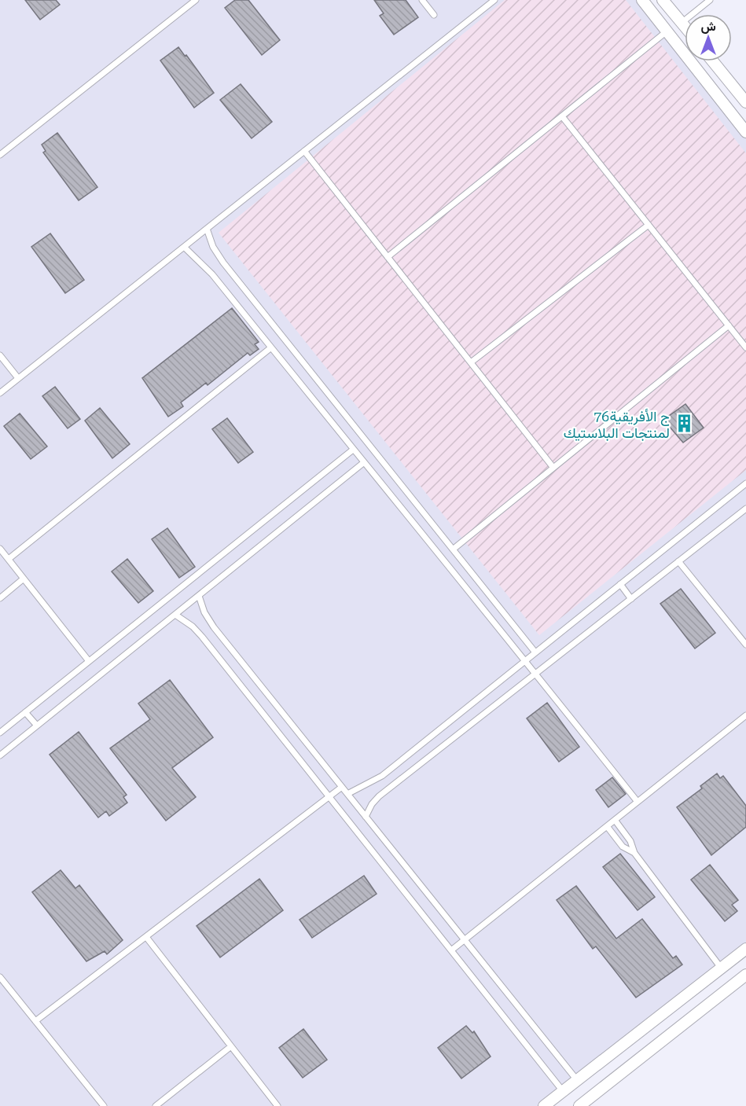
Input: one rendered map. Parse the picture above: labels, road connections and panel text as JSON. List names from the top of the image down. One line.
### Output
{"places":{"building":["76ج الأفريقية لمنتجات البلاستيك"]},"north":"top"}
